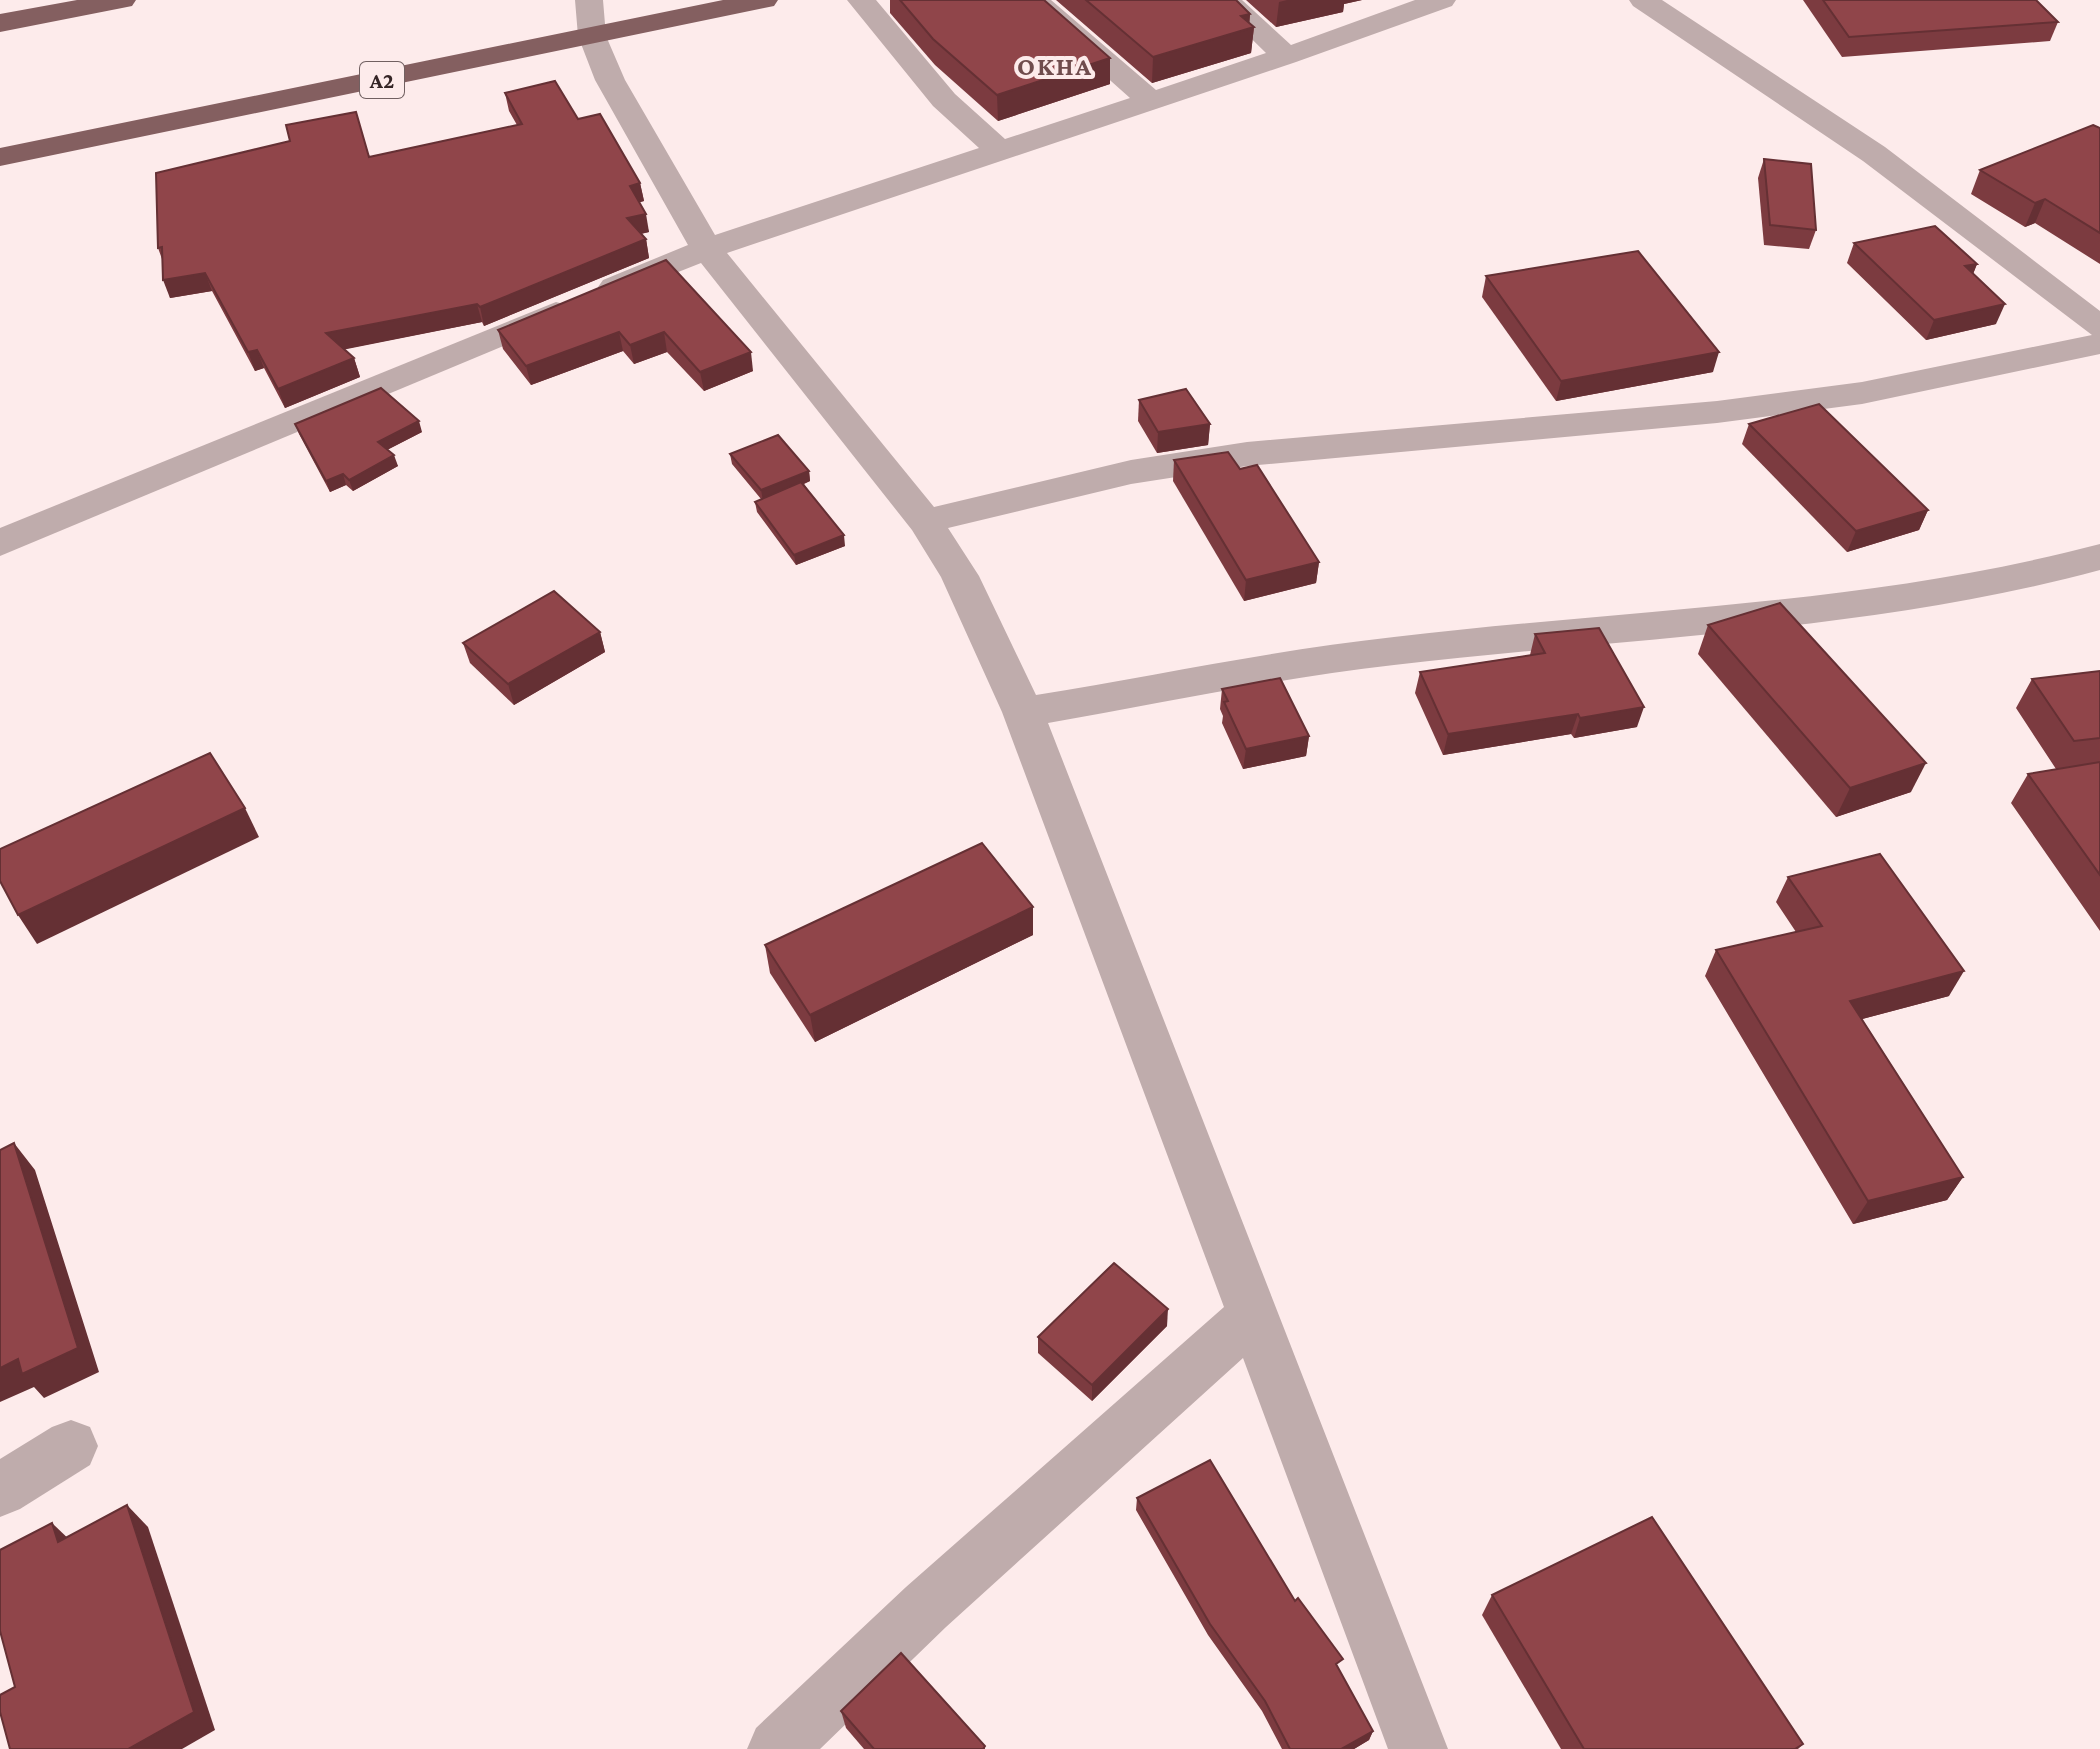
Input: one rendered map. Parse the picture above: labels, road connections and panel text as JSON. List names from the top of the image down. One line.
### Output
{"streets":{"highway":["A2"]},"districts":["OKHA"]}
